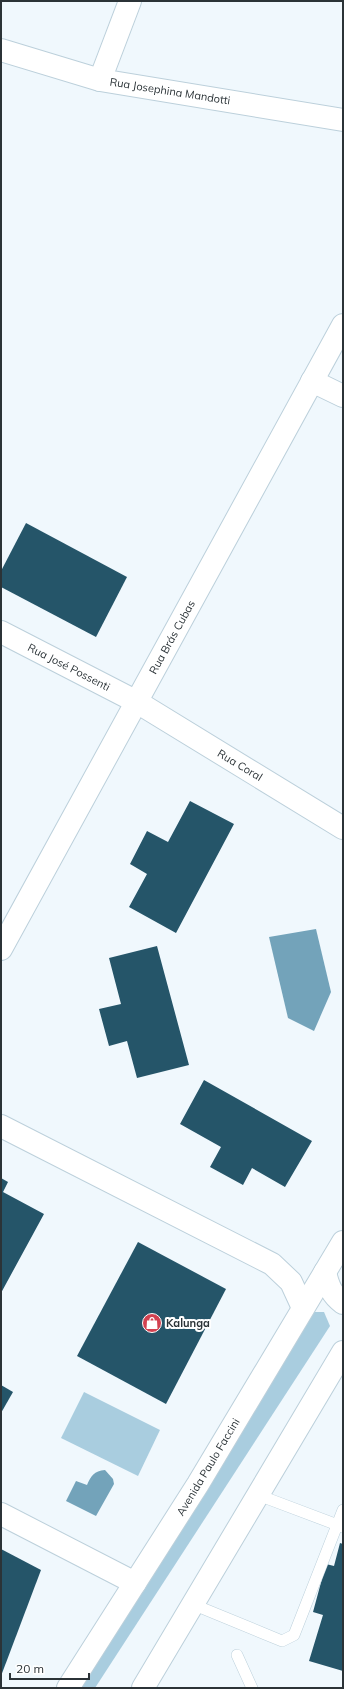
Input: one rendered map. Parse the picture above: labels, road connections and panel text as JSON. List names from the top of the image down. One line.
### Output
{"streets":{"street":["Rua Josephina Mandotti","Rua Brás Cubas","Rua José Possenti","Rua Coral","Avenida Paulo Faccini"]},"crossings":[["Rua Brás Cubas","Rua José Possenti"],["Rua Brás Cubas","Rua Coral"],["Rua José Possenti","Rua Coral"]],"places":{"shop":["Kalunga"]},"scale_bar":"20 m"}
